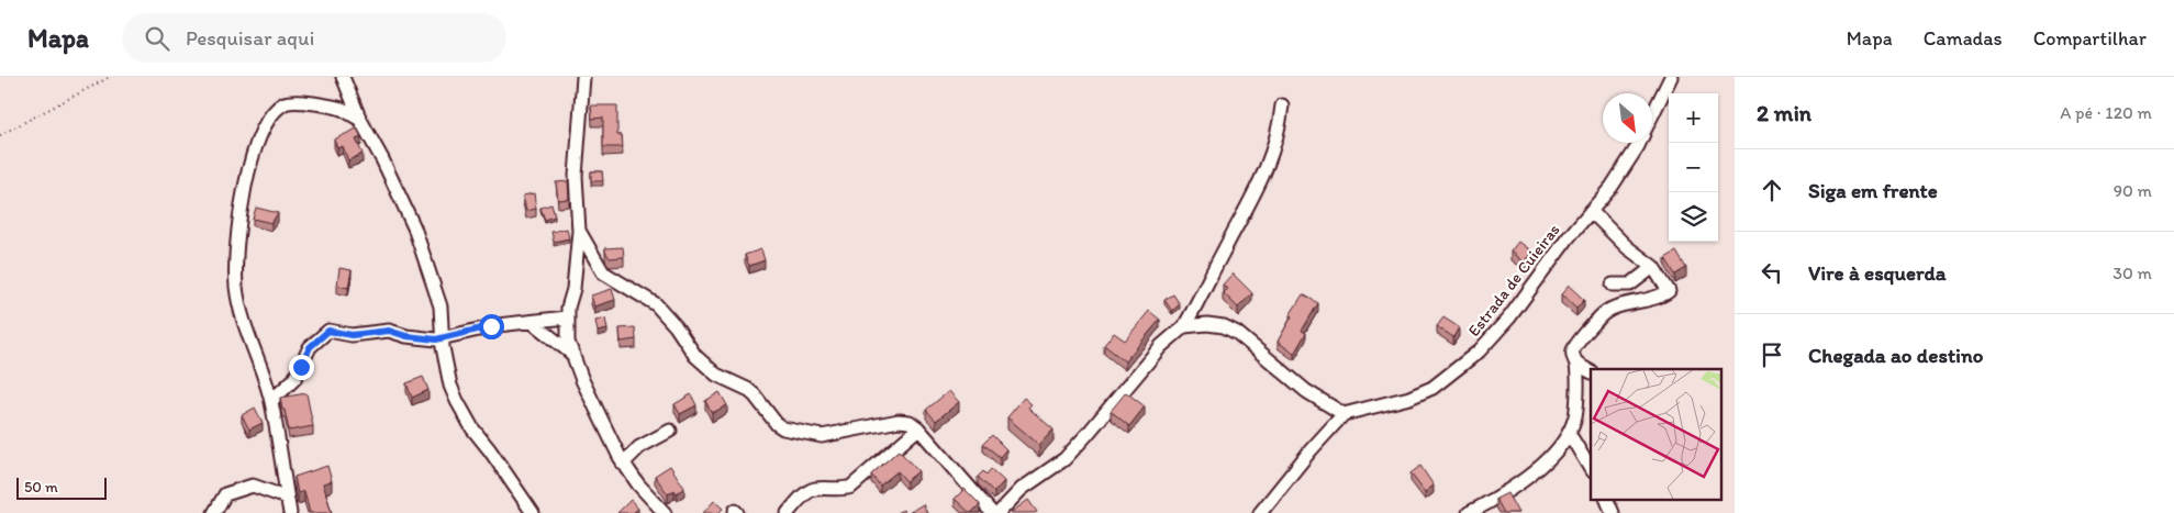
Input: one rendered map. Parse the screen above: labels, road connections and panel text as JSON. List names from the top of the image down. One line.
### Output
{"streets":{"street":["Estrada de Cuieiras"]},"scale_bar":"50 m","north":"bottom right","page":{"header":"Mapa","search":"Pesquisar aqui","nav":["Mapa","Camadas","Compartilhar"],"heading":["2 min","A pé · 120 m"],"map_buttons":["+","−"],"list":[["Siga em frente","90 m"],["Vire à esquerda","30 m"],"Chegada ao destino"],"scale":"50 m"}}
